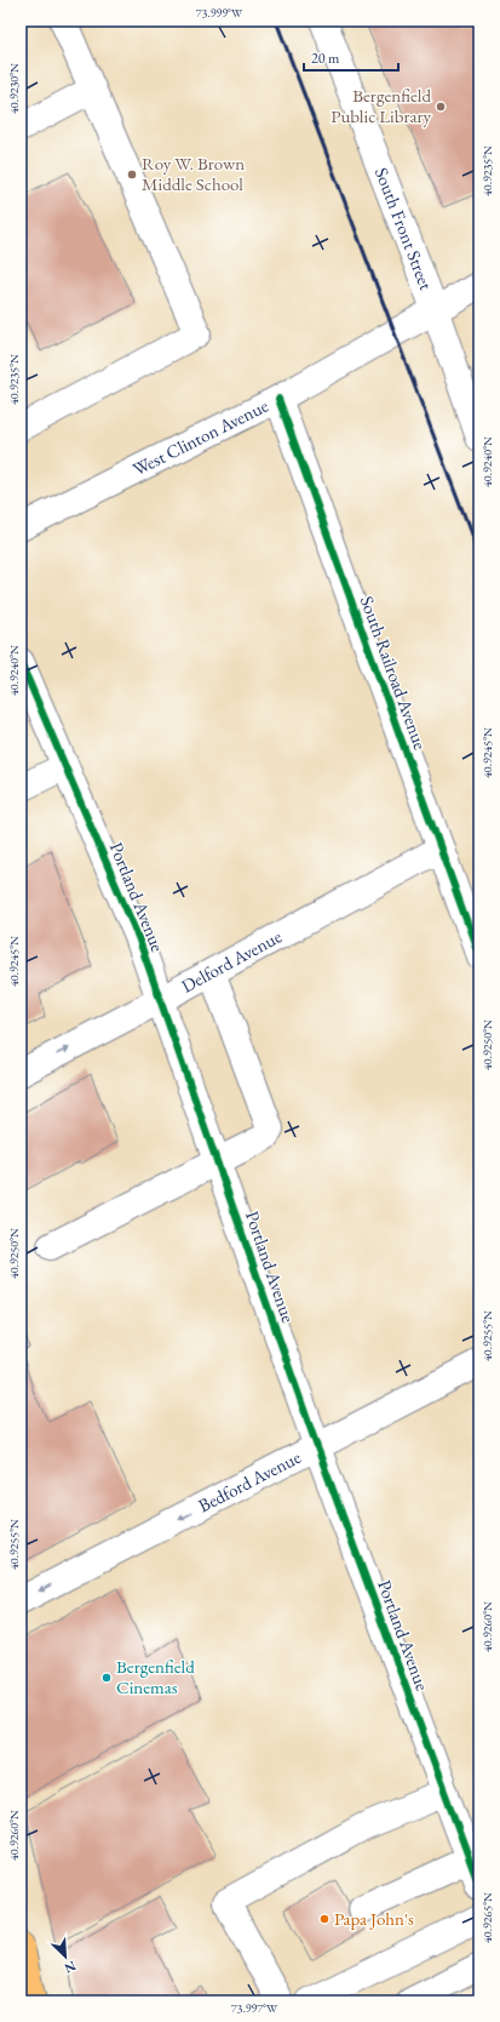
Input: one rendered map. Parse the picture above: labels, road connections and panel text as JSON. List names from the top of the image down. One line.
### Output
{"streets":{"street":["South Front Street","West Clinton Avenue","South Railroad Avenue","Portland Avenue","Delford Avenue","Bedford Avenue"]},"crossings":[["South Front Street","West Clinton Avenue"],["West Clinton Avenue","South Railroad Avenue"],["South Railroad Avenue","Delford Avenue"],["Portland Avenue","Delford Avenue"],["Portland Avenue","Bedford Avenue"]],"one_way":["Bedford Avenue"],"places":["Bergenfield Public Library","Roy W. Brown Middle School","Bergenfield Cinemas","Papa John's"],"scale_bar":"20 m","north":"bottom right","coordinates":["73.999°W","40.9230°N","40.9235°N","40.9240°N","40.9245°N","40.9250°N","40.9255°N","40.9260°N","40.9265°N","73.997°W"]}
